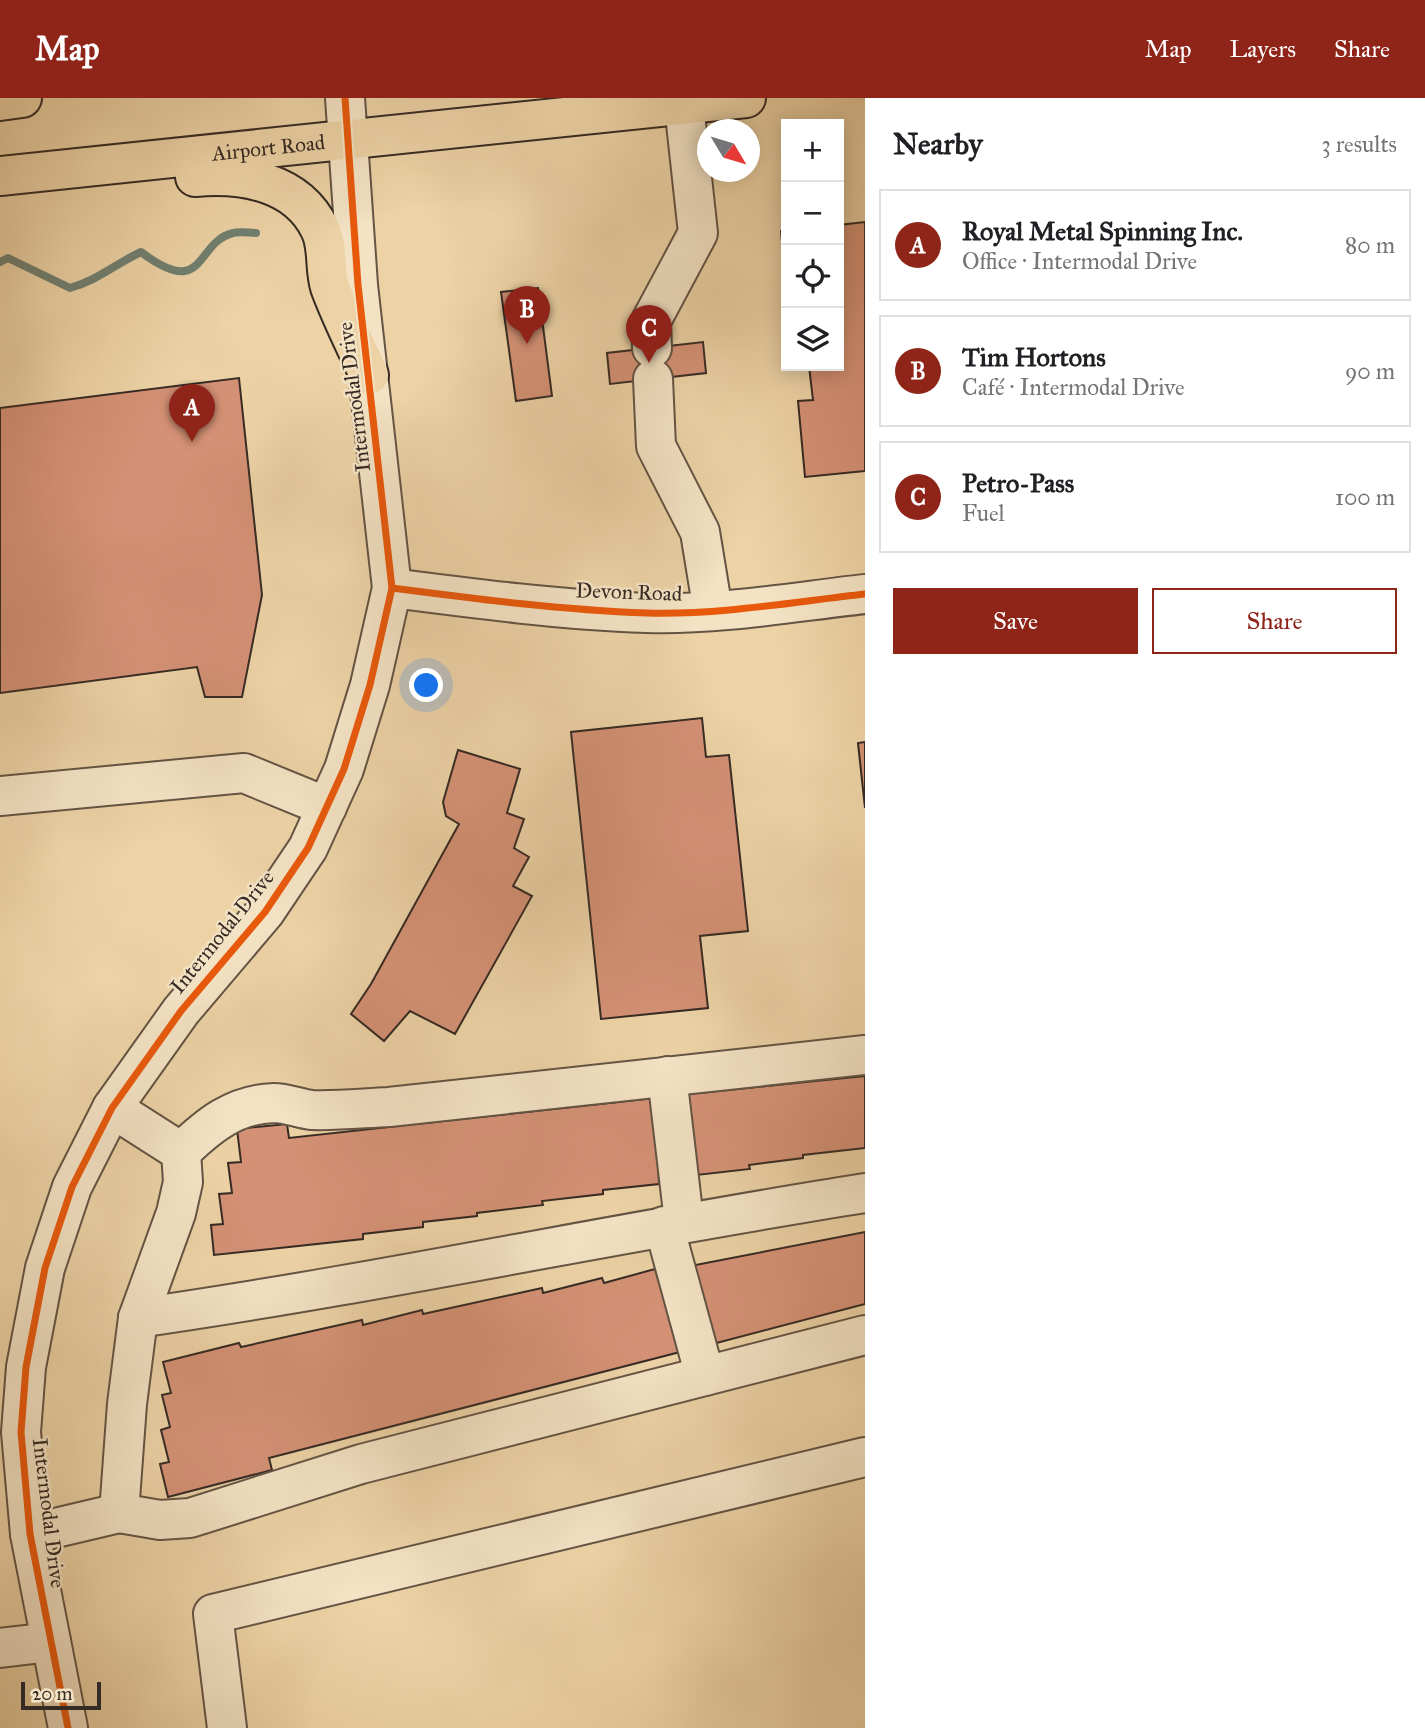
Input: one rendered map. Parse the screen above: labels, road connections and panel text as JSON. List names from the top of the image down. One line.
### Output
{"streets":{"main road":["Airport Road"],"street":["Intermodal Drive","Devon Road"]},"crossings":[["Airport Road","Intermodal Drive"],["Intermodal Drive","Devon Road"]],"scale_bar":"20 m","north":"bottom right","page":{"header":"Map","nav":["Map","Layers","Share"],"heading":["Nearby","3 results"],"map_buttons":["+","−"],"list":[{"mark":"A","name":"Royal Metal Spinning Inc.","note":"Office · Intermodal Drive","value":"80 m"},{"mark":"B","name":"Tim Hortons","note":"Café · Intermodal Drive","value":"90 m"},{"mark":"C","name":"Petro-Pass","note":"Fuel","value":"100 m"}],"pins":["B","C","A"],"buttons":["Save","Share"],"scale":"20 m"}}
